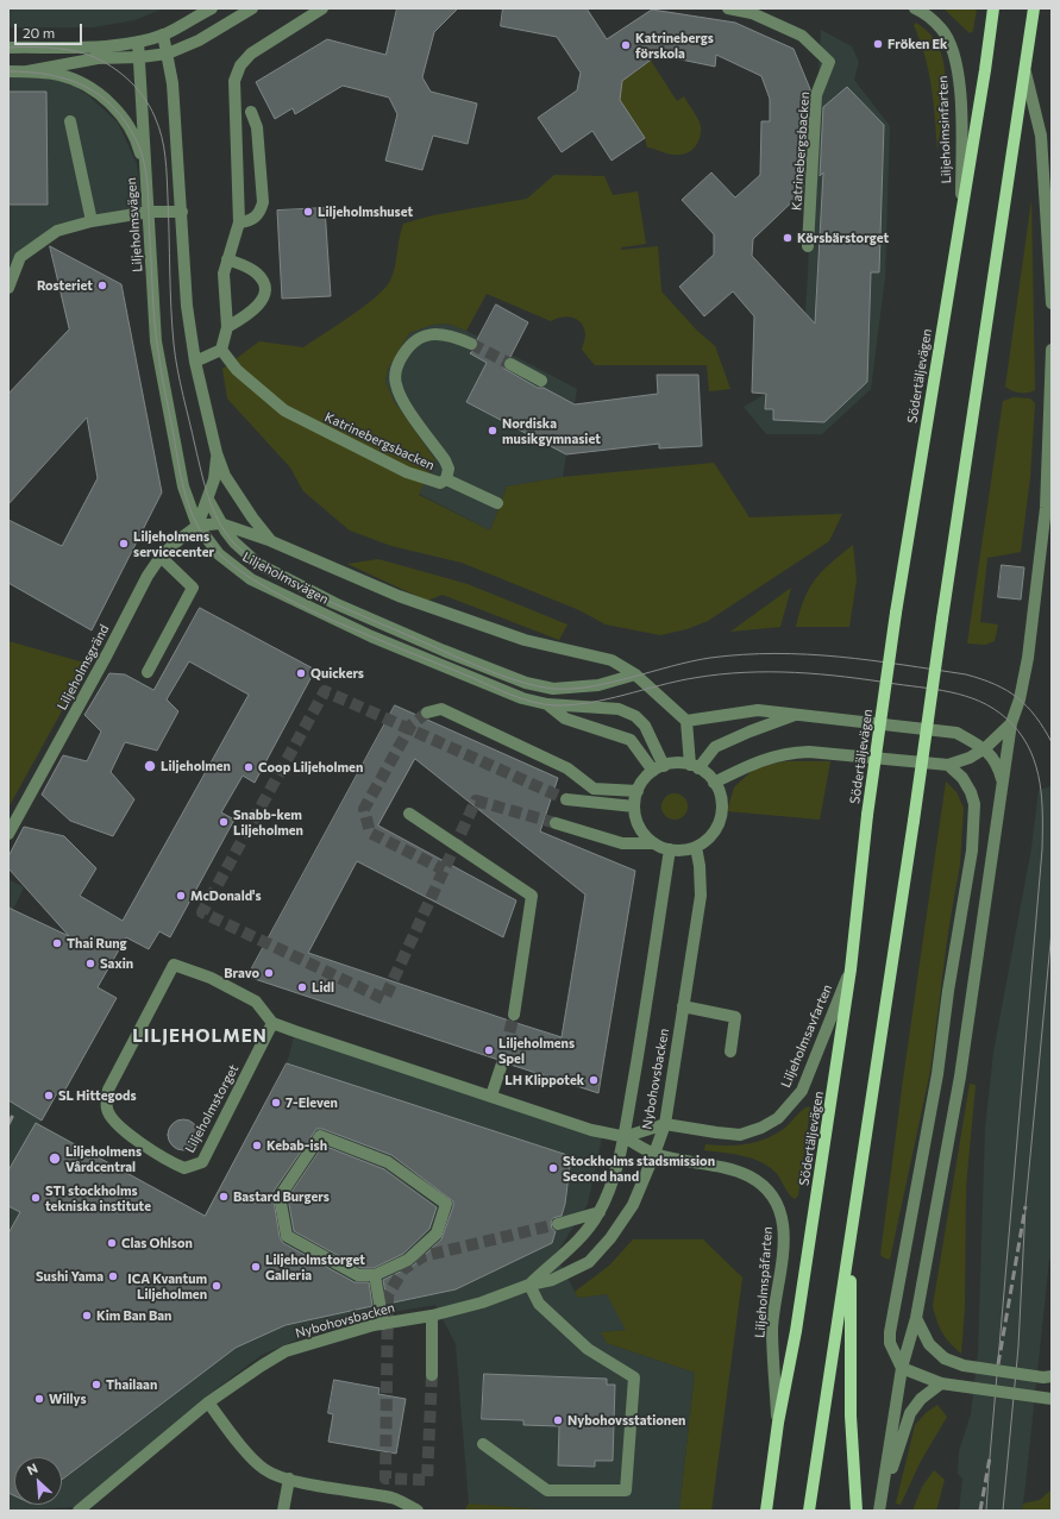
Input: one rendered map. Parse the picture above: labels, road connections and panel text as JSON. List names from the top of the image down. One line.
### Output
{"streets":{"main road":["Södertäljevägen"],"street":["Liljeholmsinfarten","Katrinebergsbacken","Liljeholmsvägen","Liljeholmsgränd","Liljeholmsavfarten","Nybohovsbacken","Liljeholmstorget","Liljeholmspåfarten"]},"crossings":[["Liljeholmsinfarten","Södertäljevägen"],["Liljeholmsvägen","Liljeholmsgränd"],["Liljeholmsvägen","Nybohovsbacken"],["Södertäljevägen","Liljeholmsavfarten"],["Södertäljevägen","Liljeholmspåfarten"],["Liljeholmsavfarten","Nybohovsbacken"],["Liljeholmsavfarten","Liljeholmspåfarten"],["Nybohovsbacken","Liljeholmspåfarten"]],"districts":["LILJEHOLMEN"],"places":["Fröken Ek","Katrinebergs förskola","Liljeholmshuset","Körsbärstorget","Rosteriet","Nordiska musikgymnasiet","Liljeholmens servicecenter","Quickers","Liljeholmen","Coop Liljeholmen","Snabb-kem Liljeholmen","McDonald's","Thai Rung","Saxin","Bravo","Lidl","Liljeholmens Spel","LH Klippotek","SL Hittegods","7-Eleven","Kebab-ish","Liljeholmens Vårdcentral","Stockholms stadsmission Second hand","Bastard Burgers","STI stockholms tekniska institute","Clas Ohlson","Liljeholmstorget Galleria","Sushi Yama","ICA Kvantum Liljeholmen","Kim Ban Ban","Thailaan","Willys","Nybohovsstationen"],"scale_bar":"20 m","north":"top left"}
